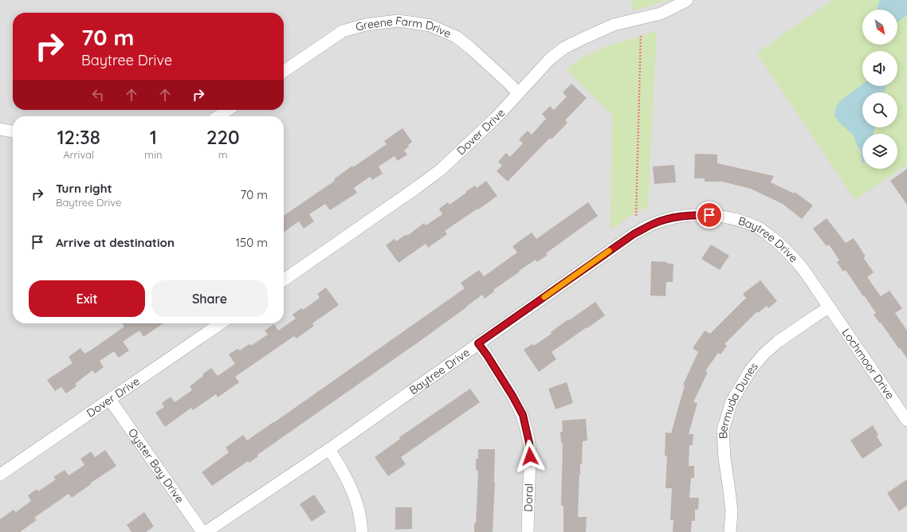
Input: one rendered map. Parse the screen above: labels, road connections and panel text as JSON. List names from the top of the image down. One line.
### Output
{"streets":{"street":["Greene Farm Drive","Dover Drive","Baytree Drive","Lochmoor Drive","Bermuda Dunes","Oyster Bay Drive","Doral"]},"crossings":[["Greene Farm Drive","Dover Drive"],["Dover Drive","Oyster Bay Drive"],["Baytree Drive","Lochmoor Drive"],["Baytree Drive","Bermuda Dunes"],["Baytree Drive","Doral"],["Lochmoor Drive","Bermuda Dunes"]],"north":"bottom right","page":{"turn":["70 m","Baytree Drive"],"eta":["12:38","Arrival","1","min","220","m"],"list":[{"name":"Turn right","note":"Baytree Drive","value":"70 m"},{"name":"Arrive at destination","value":"150 m"}],"buttons":["Exit","Share"]}}
